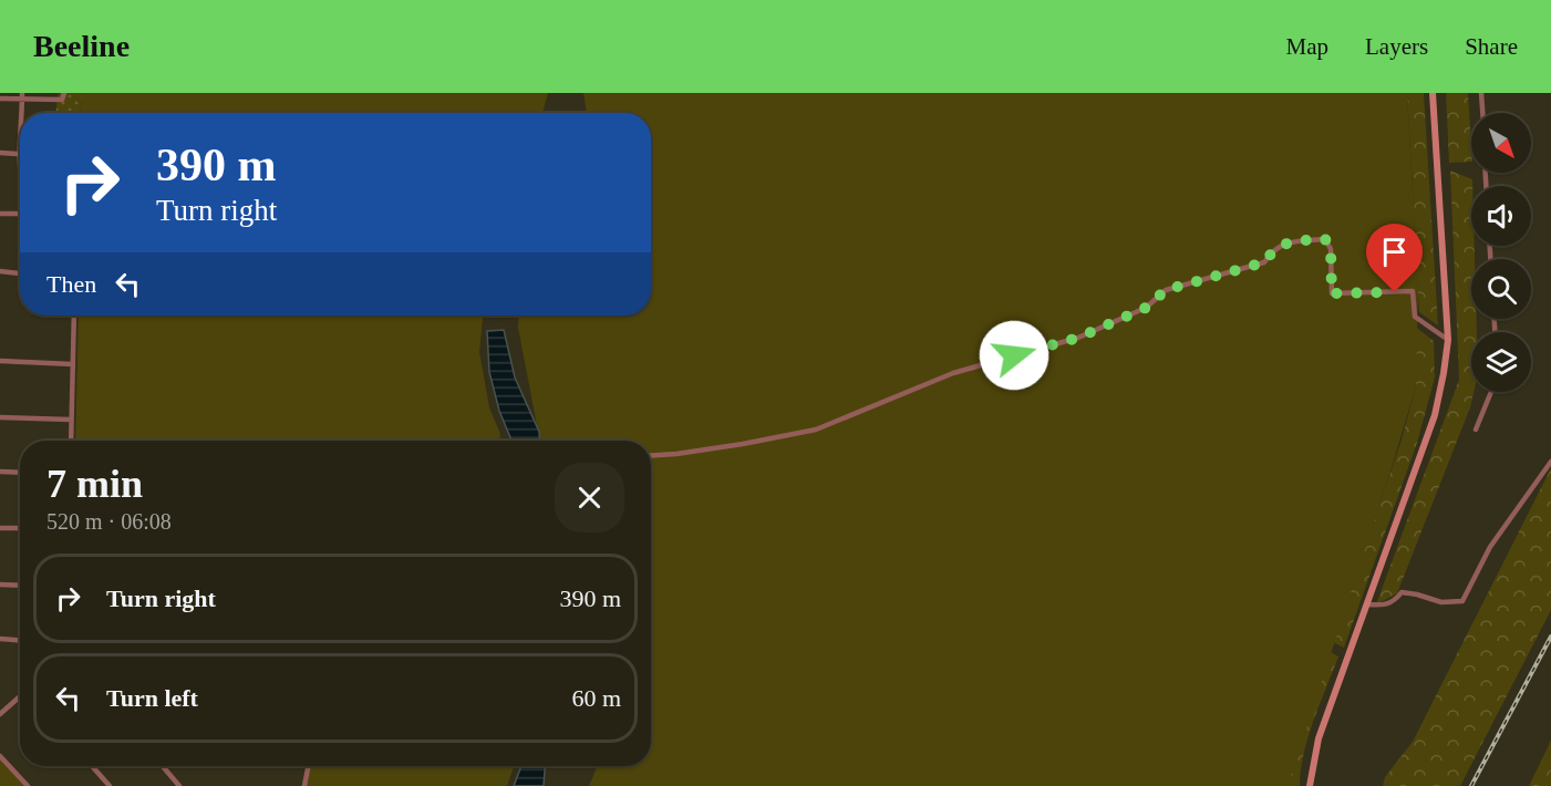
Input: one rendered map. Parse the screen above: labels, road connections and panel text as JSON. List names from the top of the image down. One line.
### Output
{"north":"bottom right","page":{"header":"Beeline","nav":["Map","Layers","Share"],"turn":["390 m","Turn right"],"then":"Then","heading":["7 min","520 m · 06:08"],"list":[{"name":"Turn right","value":"390 m"},{"name":"Turn left","value":"60 m"}]}}
